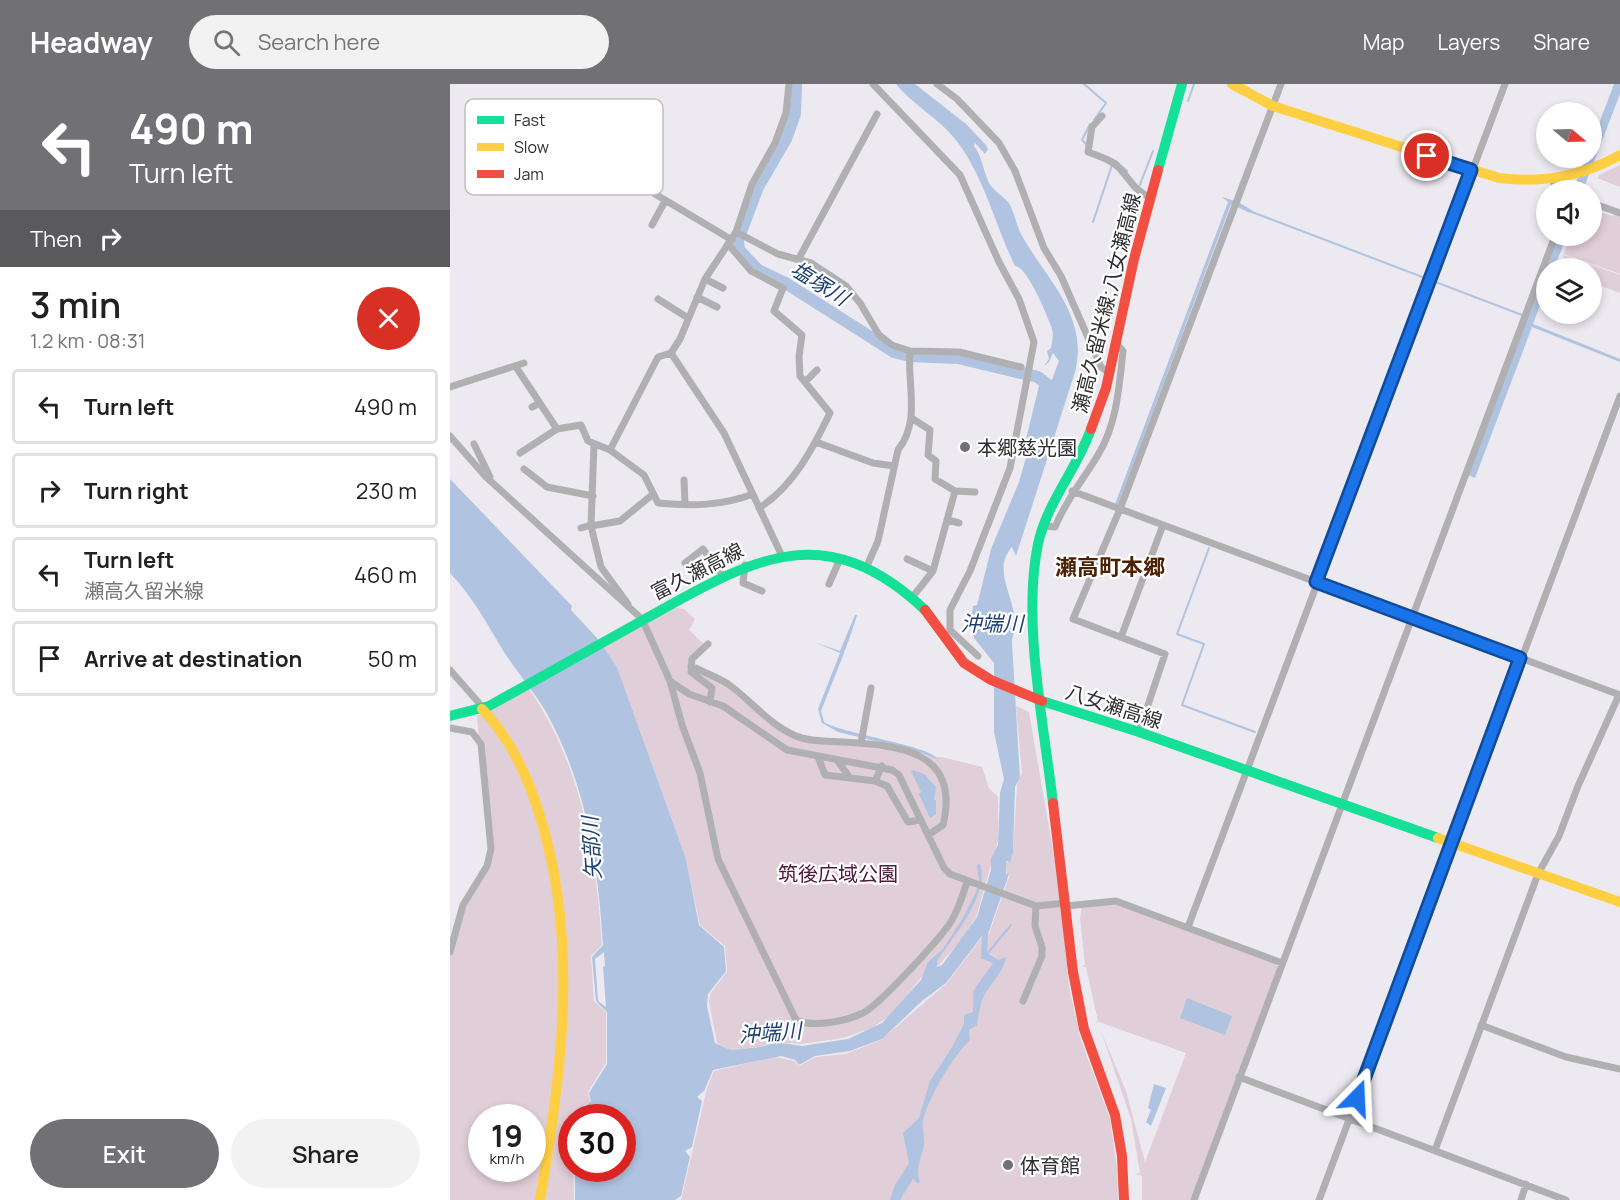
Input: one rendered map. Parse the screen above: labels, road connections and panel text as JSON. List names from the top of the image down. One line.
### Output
{"streets":{"main road":["瀬高久留米線;八女瀬高線","富久瀬高線","八女瀬高線"]},"crossings":[["瀬高久留米線;八女瀬高線","富久瀬高線"],["瀬高久留米線;八女瀬高線","八女瀬高線"],["富久瀬高線","八女瀬高線"]],"districts":["瀬高町本郷"],"water":["塩塚川","沖端川","矢部川"],"parks":["筑後広域公園"],"places":["本郷慈光園","体育館"],"legend":["Fast","Slow","Jam"],"north":"right","page":{"header":"Headway","search":"Search here","nav":["Map","Layers","Share"],"turn":["490 m","Turn left"],"then":"Then","heading":["3 min","1.2 km · 08:31"],"list":[{"name":"Turn left","value":"490 m"},{"name":"Turn right","value":"230 m"},{"name":"Turn left","note":"瀬高久留米線","value":"460 m"},{"name":"Arrive at destination","value":"50 m"}],"speed":"19 km/h","limit":"30","buttons":["Exit","Share"]}}
